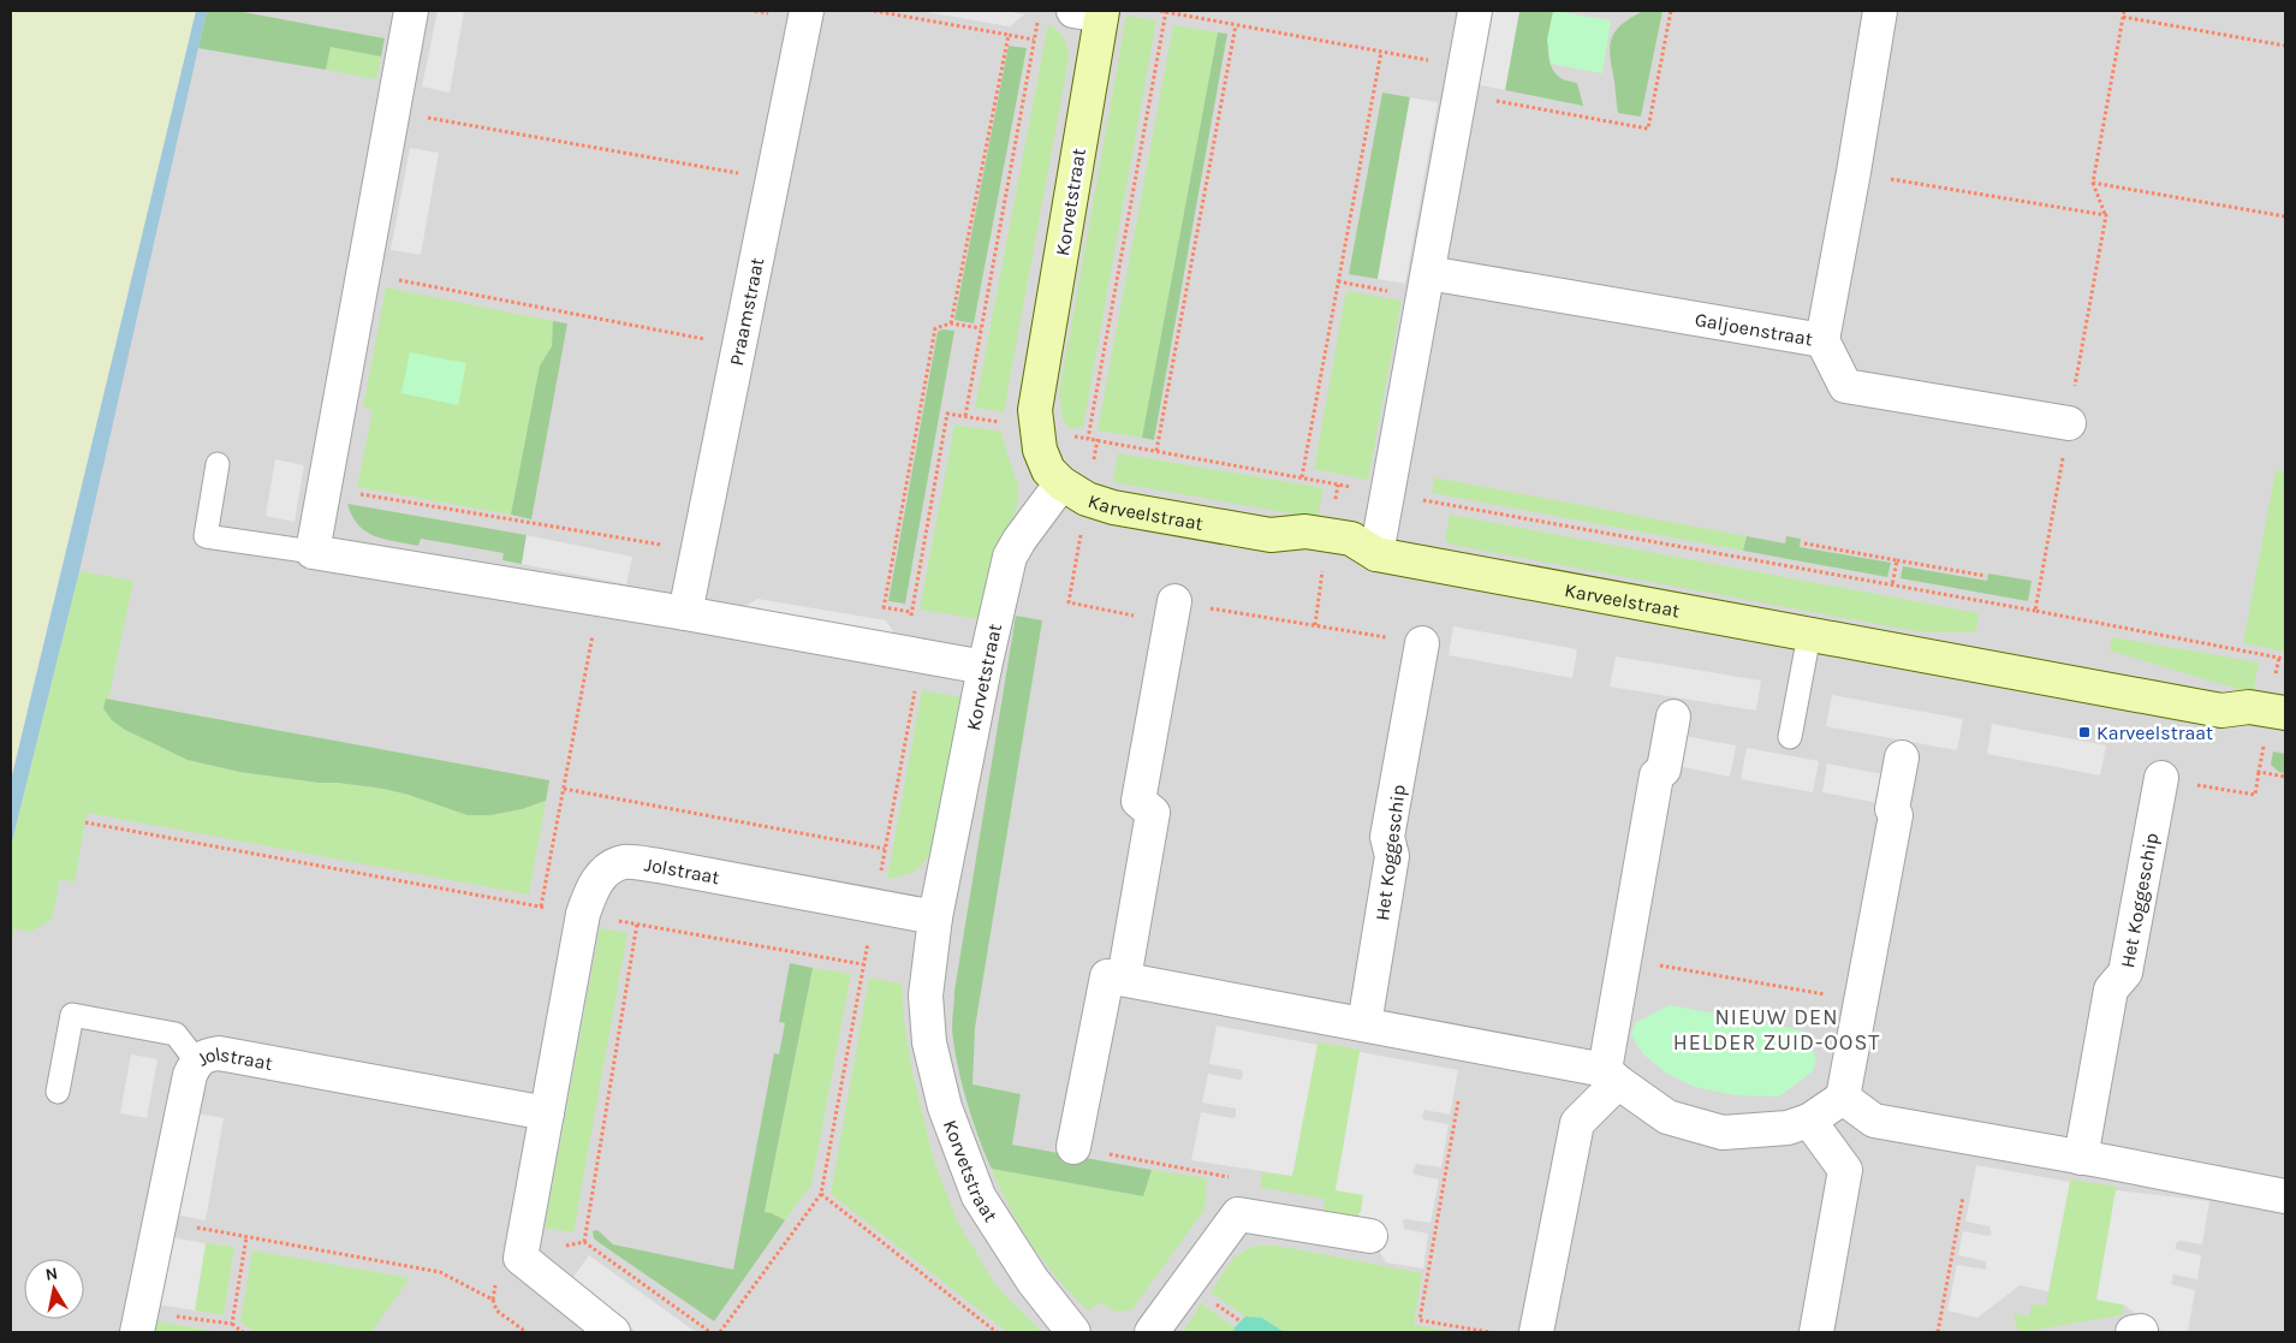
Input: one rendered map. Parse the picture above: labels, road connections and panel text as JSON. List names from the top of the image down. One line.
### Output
{"streets":{"street":["Korvetstraat","Praamstraat","Galjoenstraat","Karveelstraat","Het Koggeschip","Jolstraat"]},"crossings":[["Korvetstraat","Karveelstraat"],["Korvetstraat","Jolstraat"]],"districts":["NIEUW DEN HELDER ZUID-OOST"],"places":{"transit":["Karveelstraat"]},"north":"top"}
